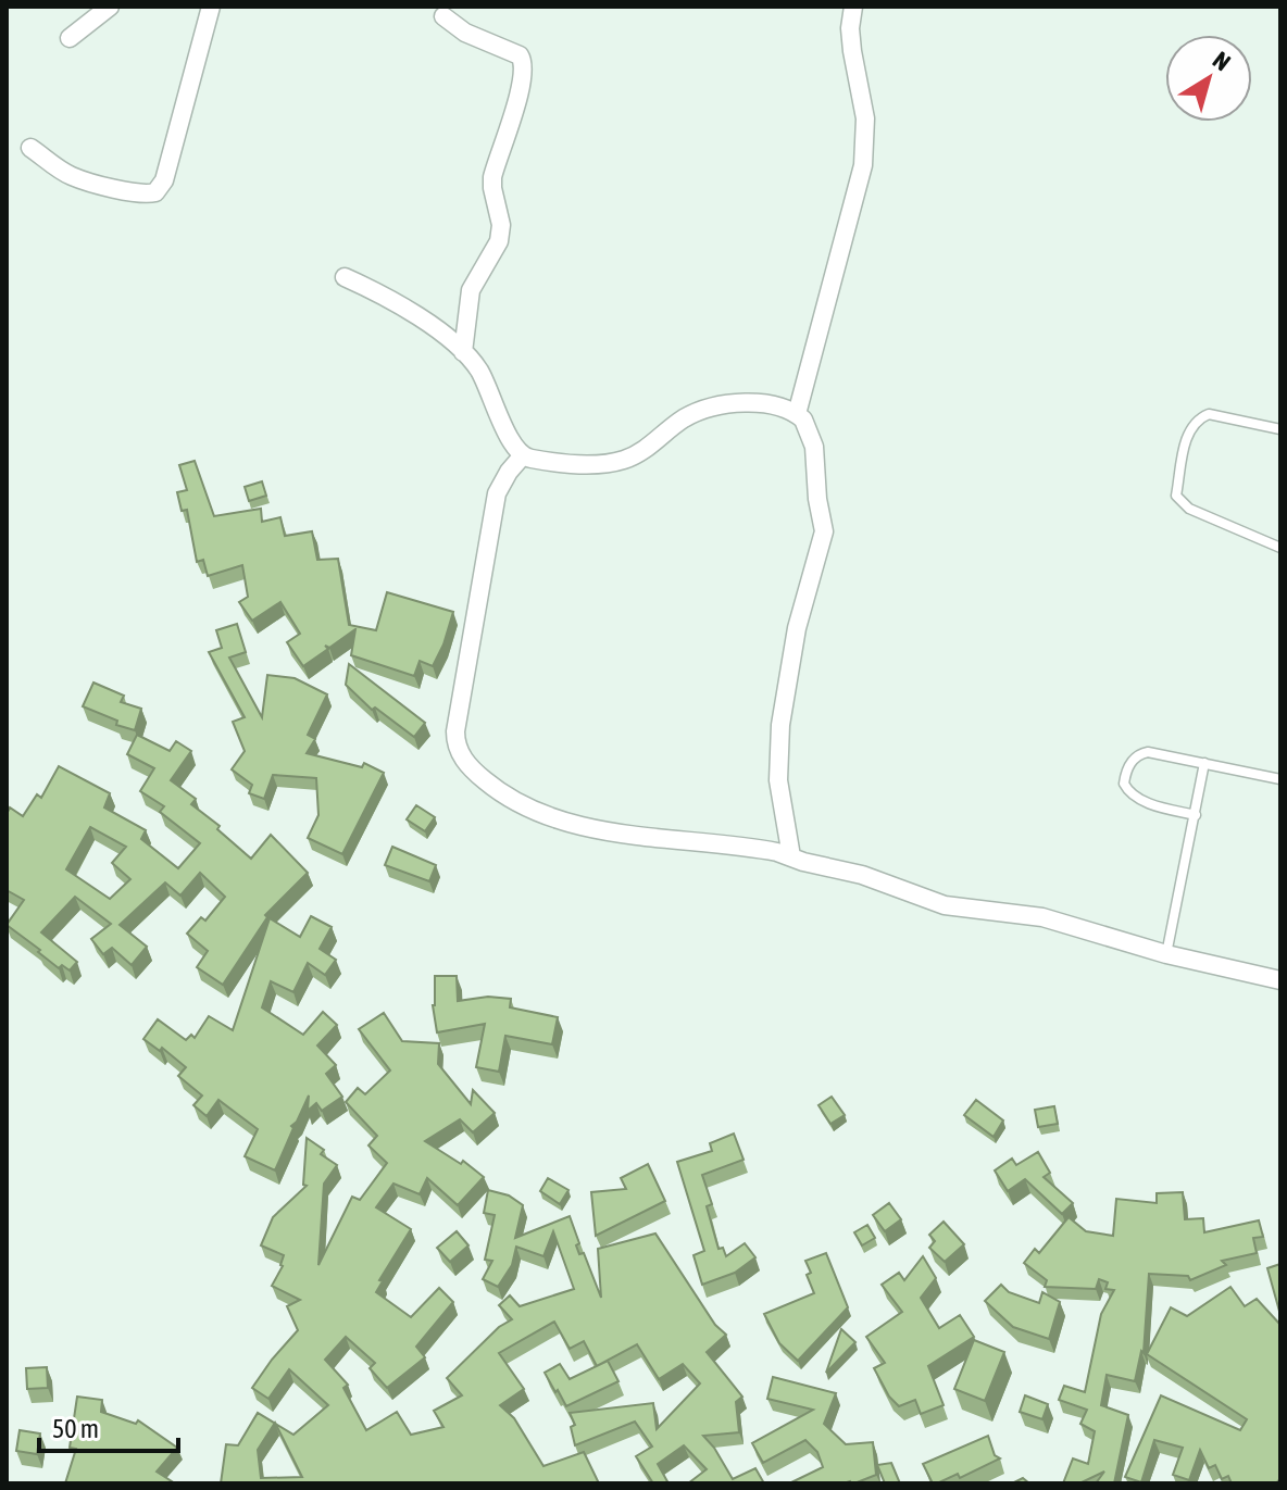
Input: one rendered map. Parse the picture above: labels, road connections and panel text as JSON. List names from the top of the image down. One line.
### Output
{"scale_bar":"50 m","north":"top right"}
